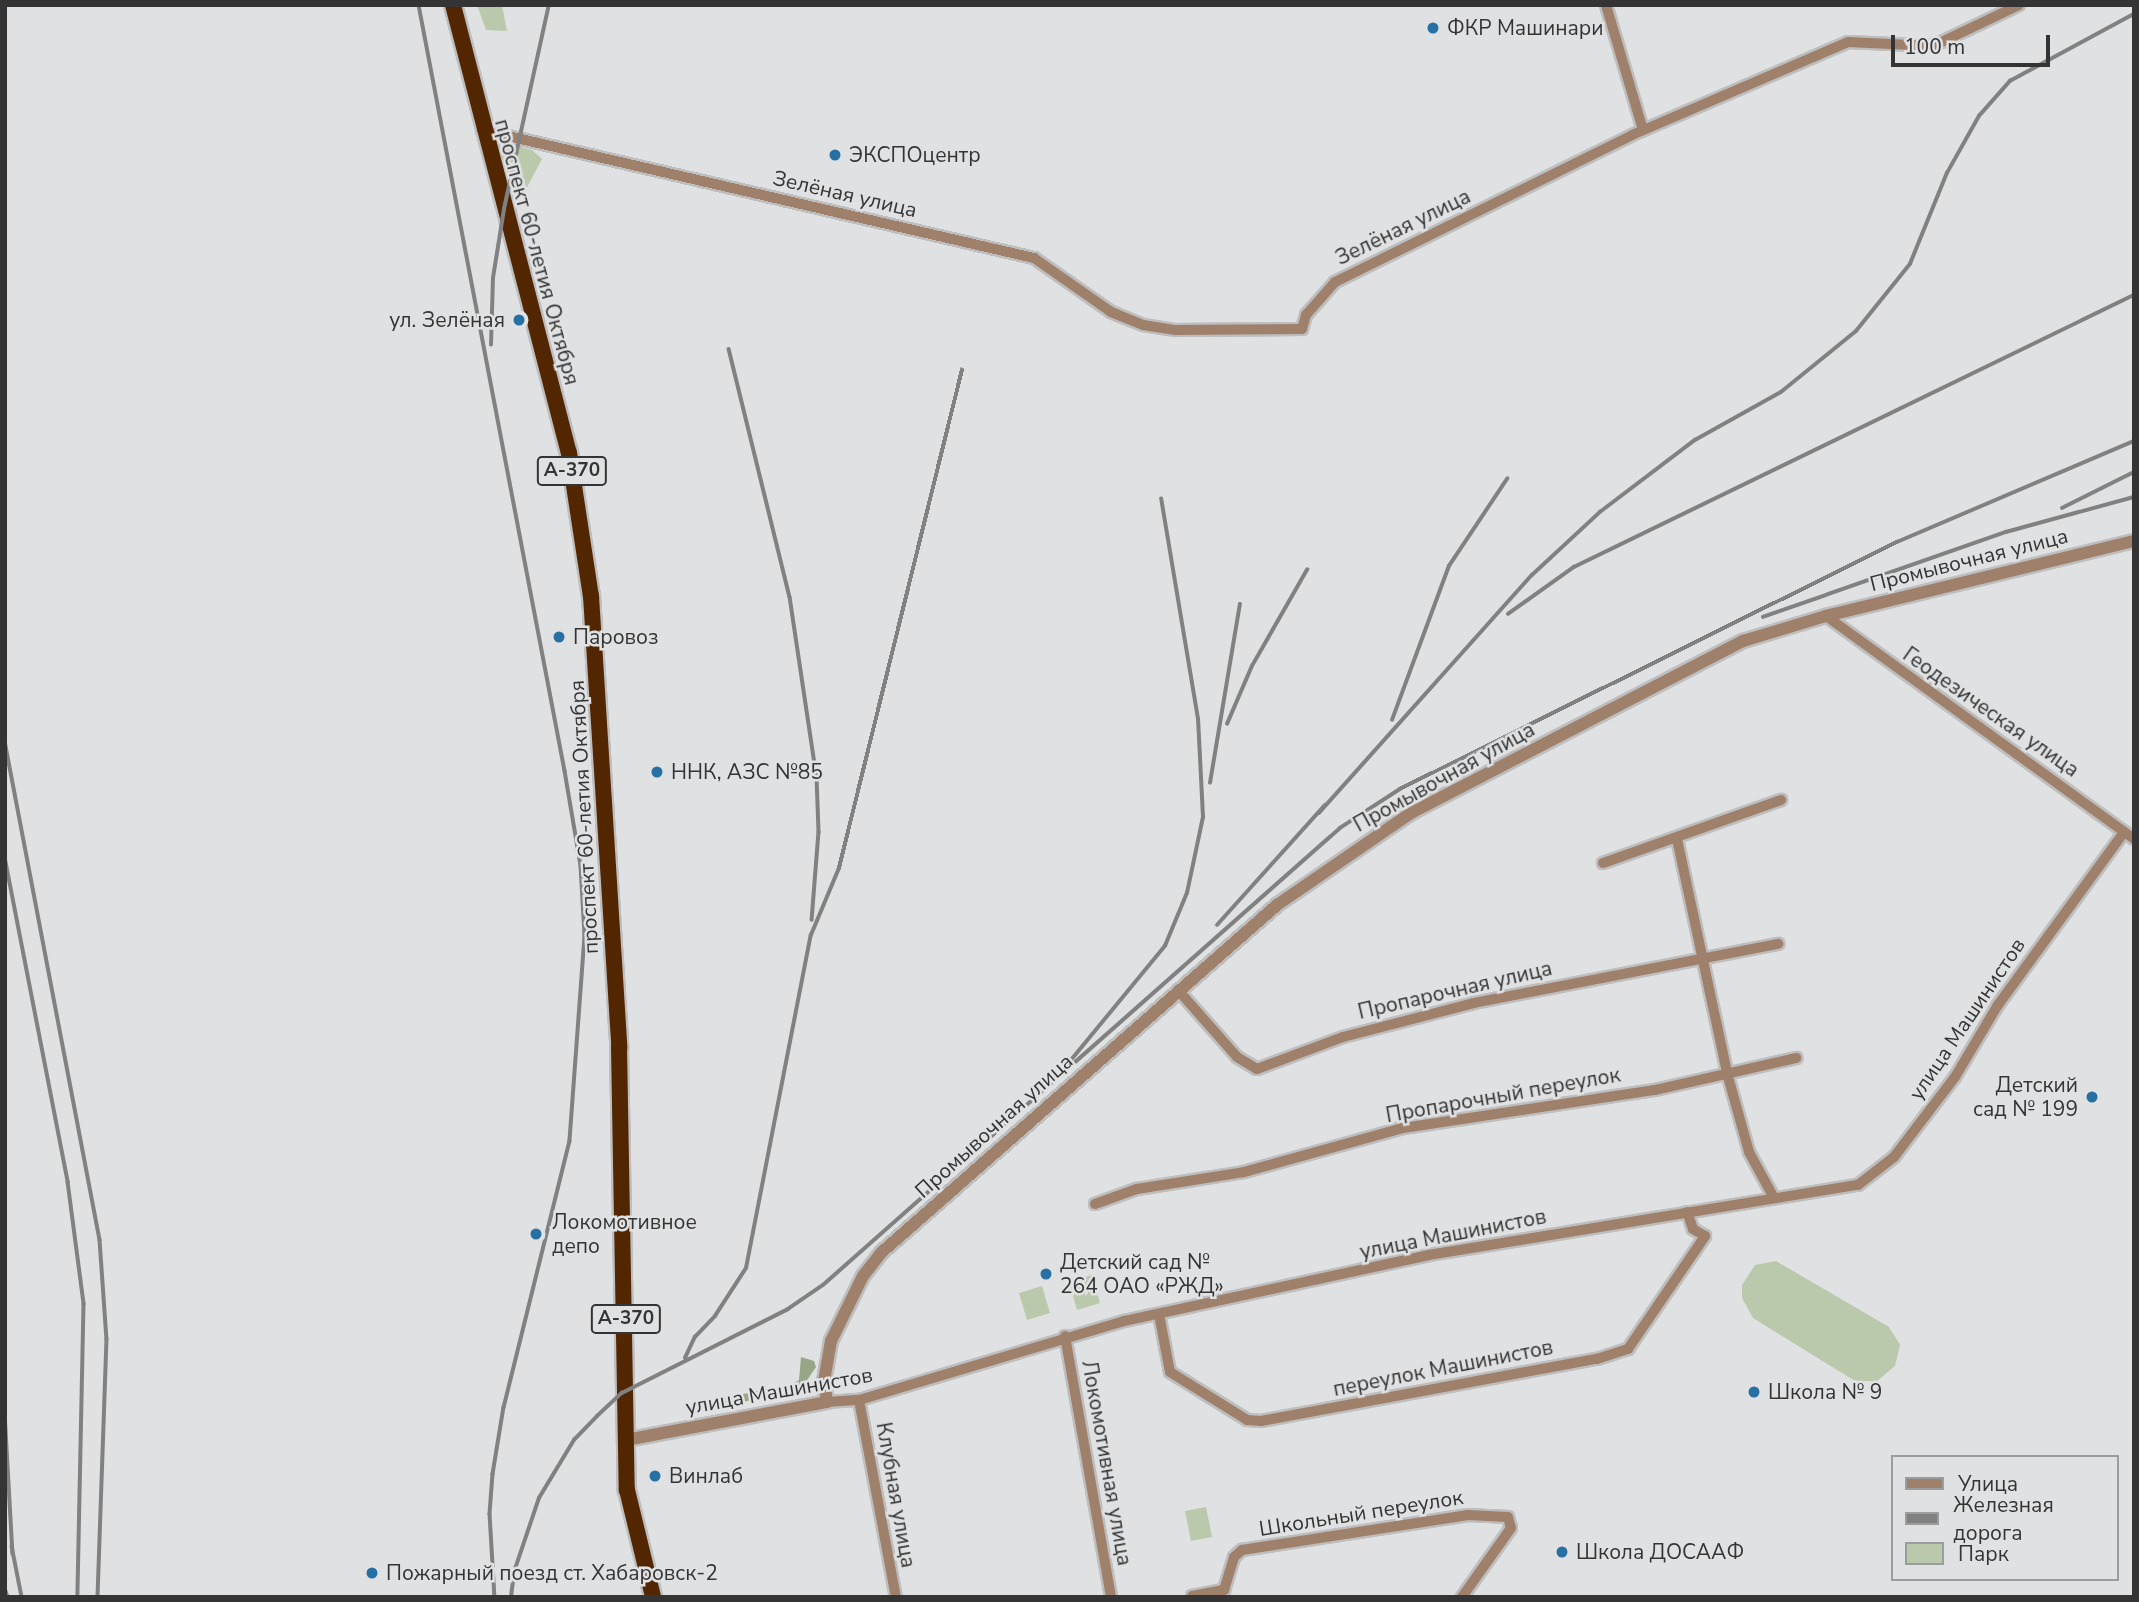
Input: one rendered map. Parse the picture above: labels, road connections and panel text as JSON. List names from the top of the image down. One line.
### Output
{"streets":{"highway":["проспект 60-летия Октября","А-370"],"street":["Зелёная улица","Промывочная улица","Геодезическая улица","Пропарочная улица","улица Машинистов","Пропарочный переулок","переулок Машинистов","Локомотивная улица","Клубная улица","Школьный переулок"]},"crossings":[["Зелёная улица","проспект 60-летия Октября"],["проспект 60-летия Октября","улица Машинистов"],["Промывочная улица","Геодезическая улица"],["Промывочная улица","Пропарочная улица"],["Промывочная улица","улица Машинистов"],["Геодезическая улица","улица Машинистов"],["улица Машинистов","переулок Машинистов"],["улица Машинистов","Локомотивная улица"],["улица Машинистов","Клубная улица"]],"places":["ФКР Машинари","ЭКСПОцентр","ул. Зелёная","Паровоз","ННК, АЗС №85","Детский сад № 199","Локомотивное депо","Детский сад № 264 ОАО «РЖД»","Школа № 9","Винлаб","Школа ДОСААФ","Пожарный поезд ст. Хабаровск-2"],"legend":["Улица","Железная дорога","Парк"],"scale_bar":"100 m"}
